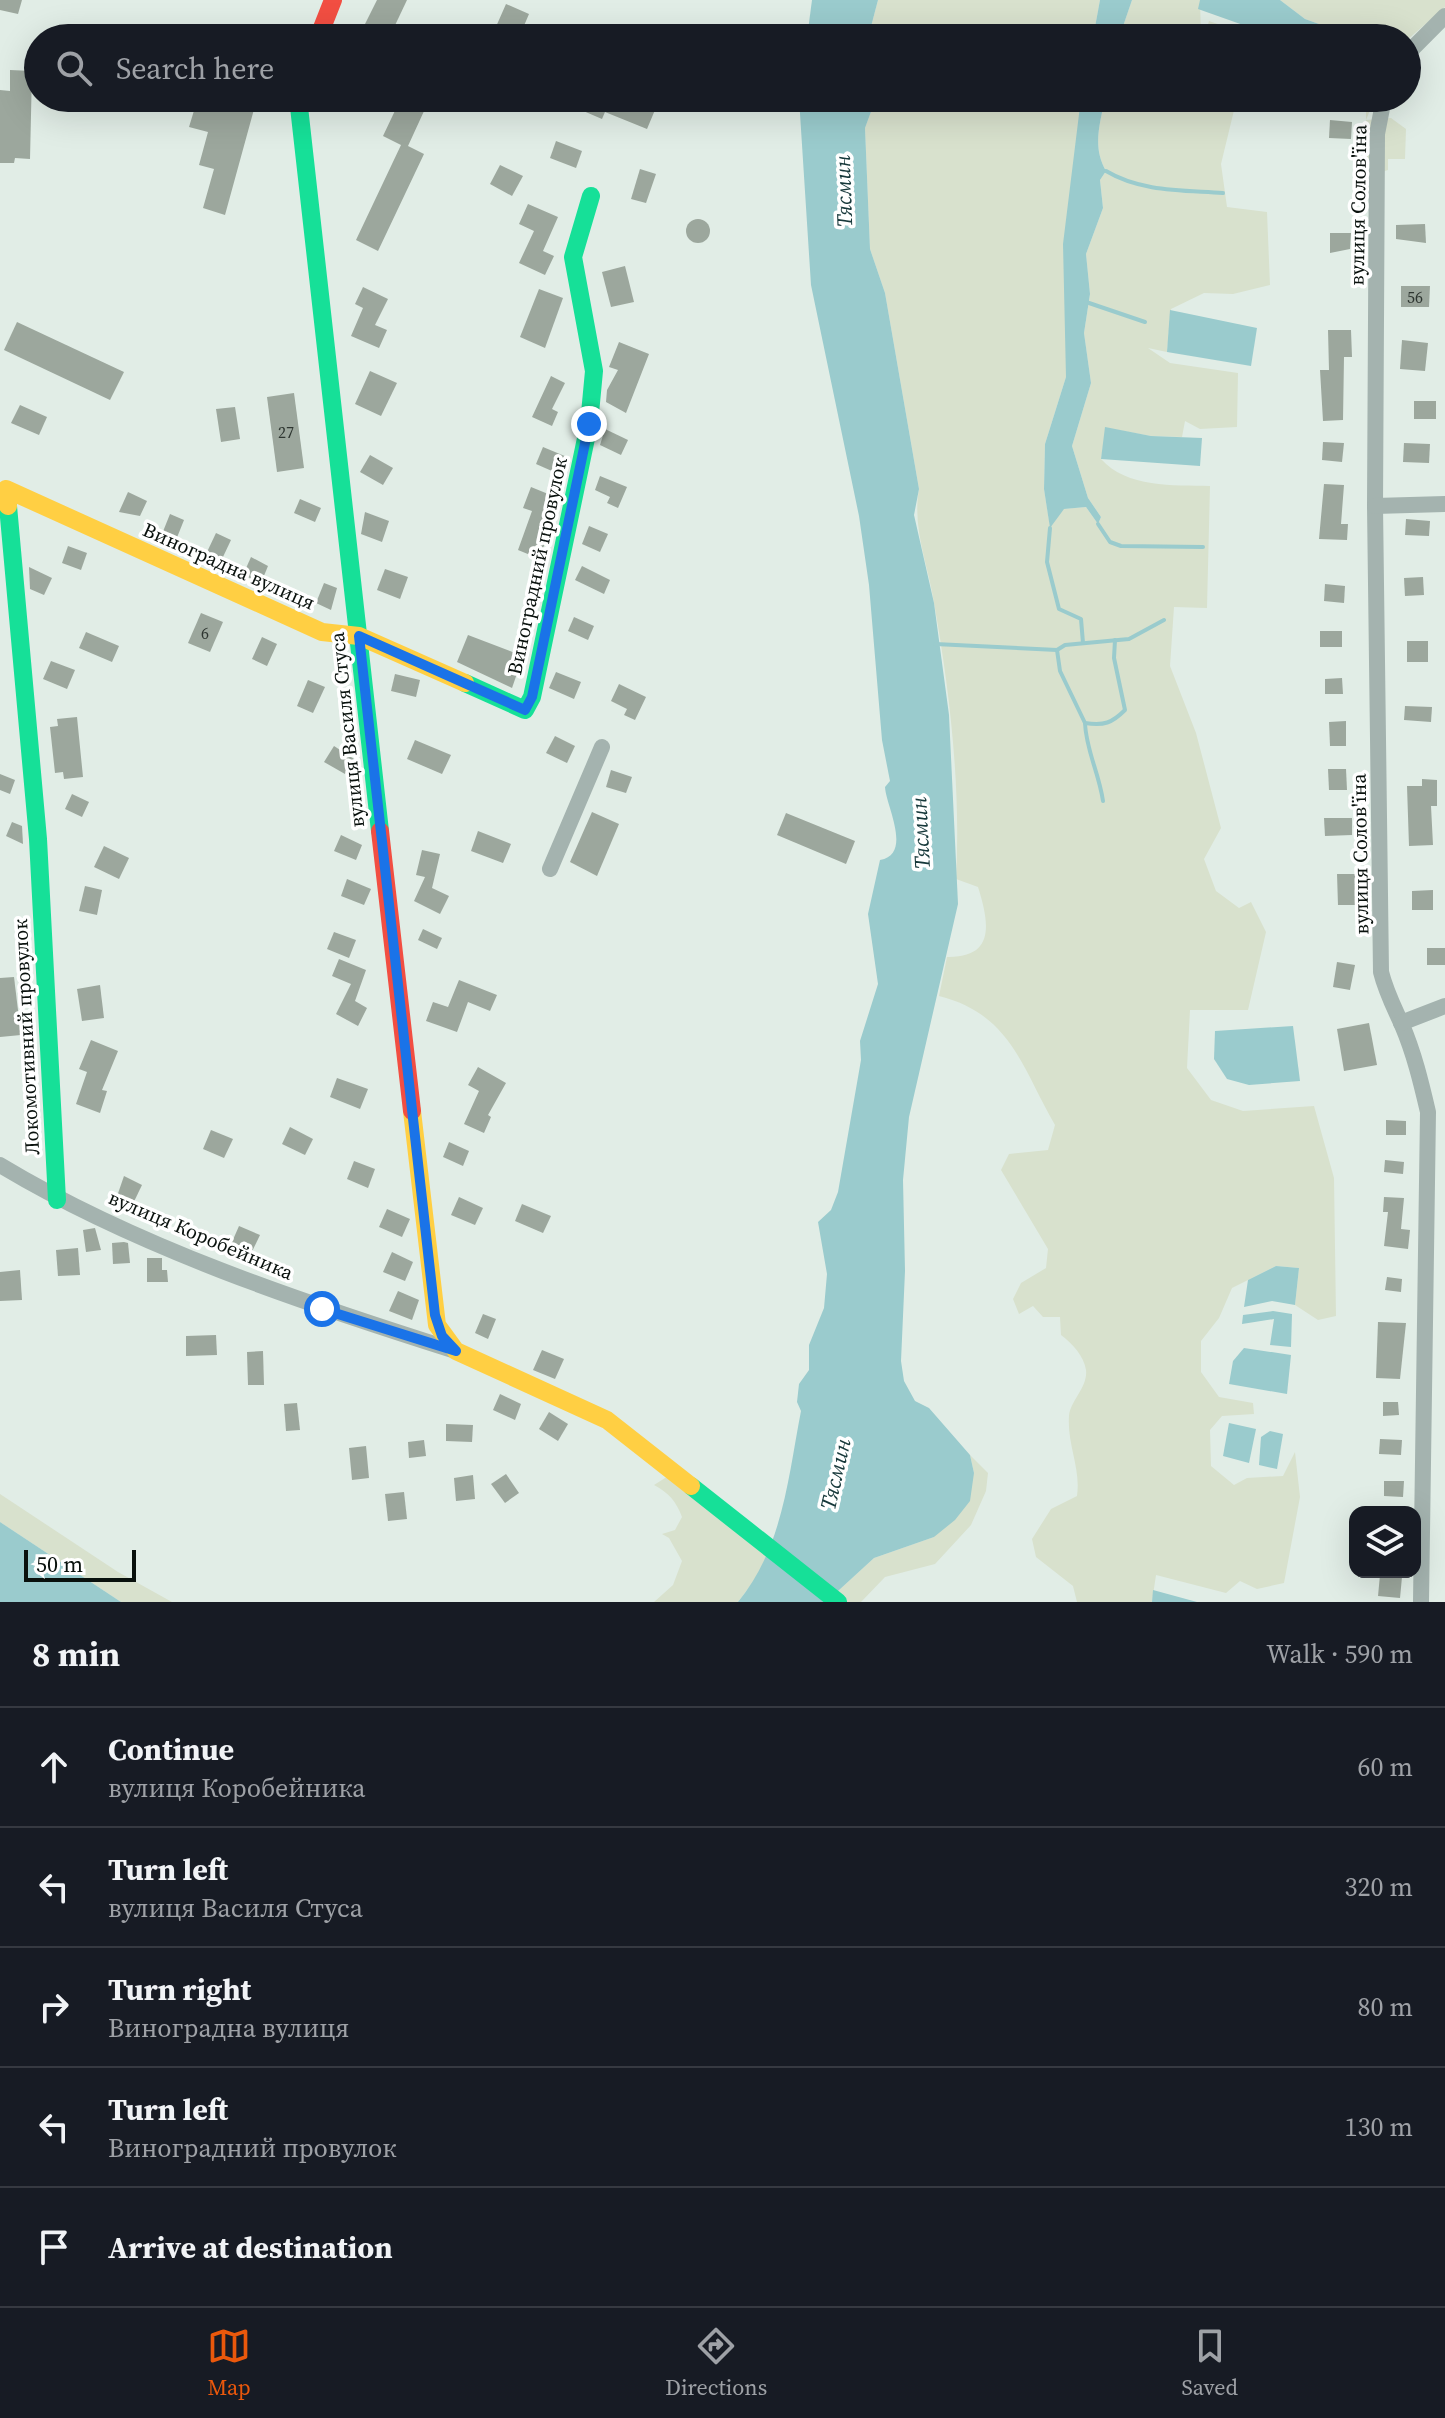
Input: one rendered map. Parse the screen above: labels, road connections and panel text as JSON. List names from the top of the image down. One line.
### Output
{"streets":{"street":["вулиця Солов'їна","Виноградна вулиця","Виноградний провулок","вулиця Василя Стуса","Локомотивний провулок","вулиця Коробейника"]},"crossings":[["Виноградна вулиця","Виноградний провулок"],["Виноградна вулиця","вулиця Василя Стуса"],["Виноградна вулиця","Локомотивний провулок"],["вулиця Василя Стуса","вулиця Коробейника"],["Локомотивний провулок","вулиця Коробейника"]],"water":["Тясмин"],"house_numbers":["56","27","6"],"scale_bar":"50 m","page":{"search":"Search here","scale":"50 m","heading":["8 min","Walk · 590 m"],"list":[["Continue","вулиця Коробейника","60 m"],["Turn left","вулиця Василя Стуса","320 m"],["Turn right","Виноградна вулиця","80 m"],["Turn left","Виноградний провулок","130 m"],"Arrive at destination"],"nav":["Map","Directions","Saved"]}}
